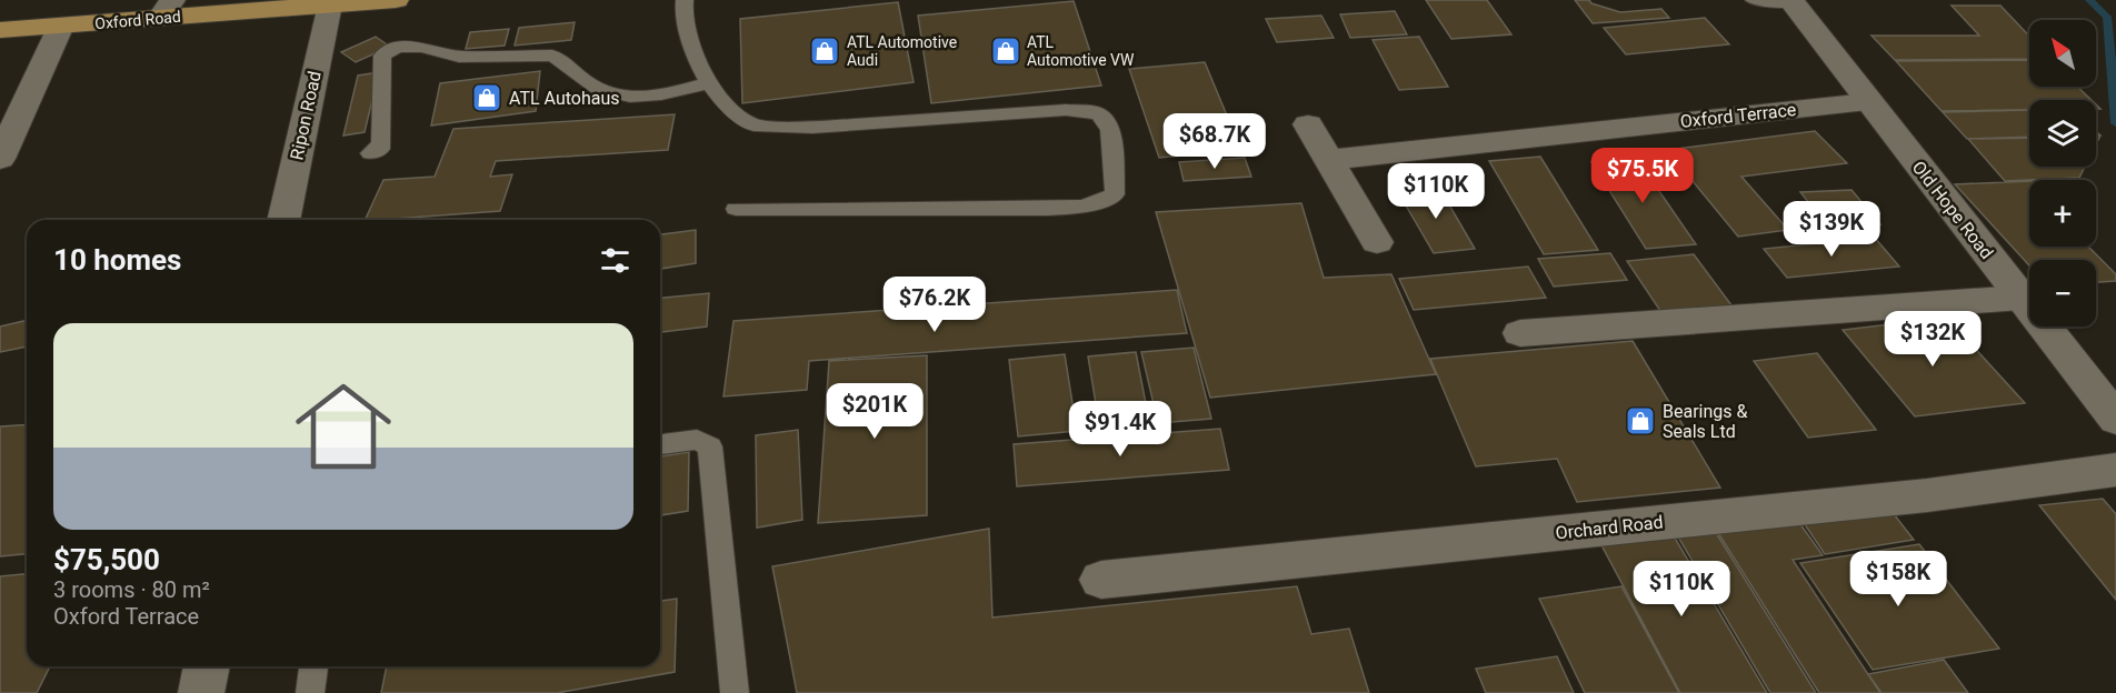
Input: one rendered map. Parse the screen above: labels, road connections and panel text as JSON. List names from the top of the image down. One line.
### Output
{"streets":{"main road":["Oxford Road"],"street":["Ripon Road","Oxford Terrace","Old Hope Road","Orchard Road"]},"crossings":[["Oxford Road","Ripon Road"],["Oxford Terrace","Old Hope Road"]],"places":{"shop":["ATL Automotive Audi","ATL Automotive VW","ATL Autohaus","Bearings & Seals Ltd"]},"north":"top left","page":{"map_buttons":["+","−"],"price":["$68.7K","$75.5K","$110K","$139K","$76.2K","$132K","$201K","$91.4K","$158K","$110K"],"heading":"10 homes","list":[{"name":"$75,500","note":"3 rooms · 80 m² · Oxford Terrace"}]}}
